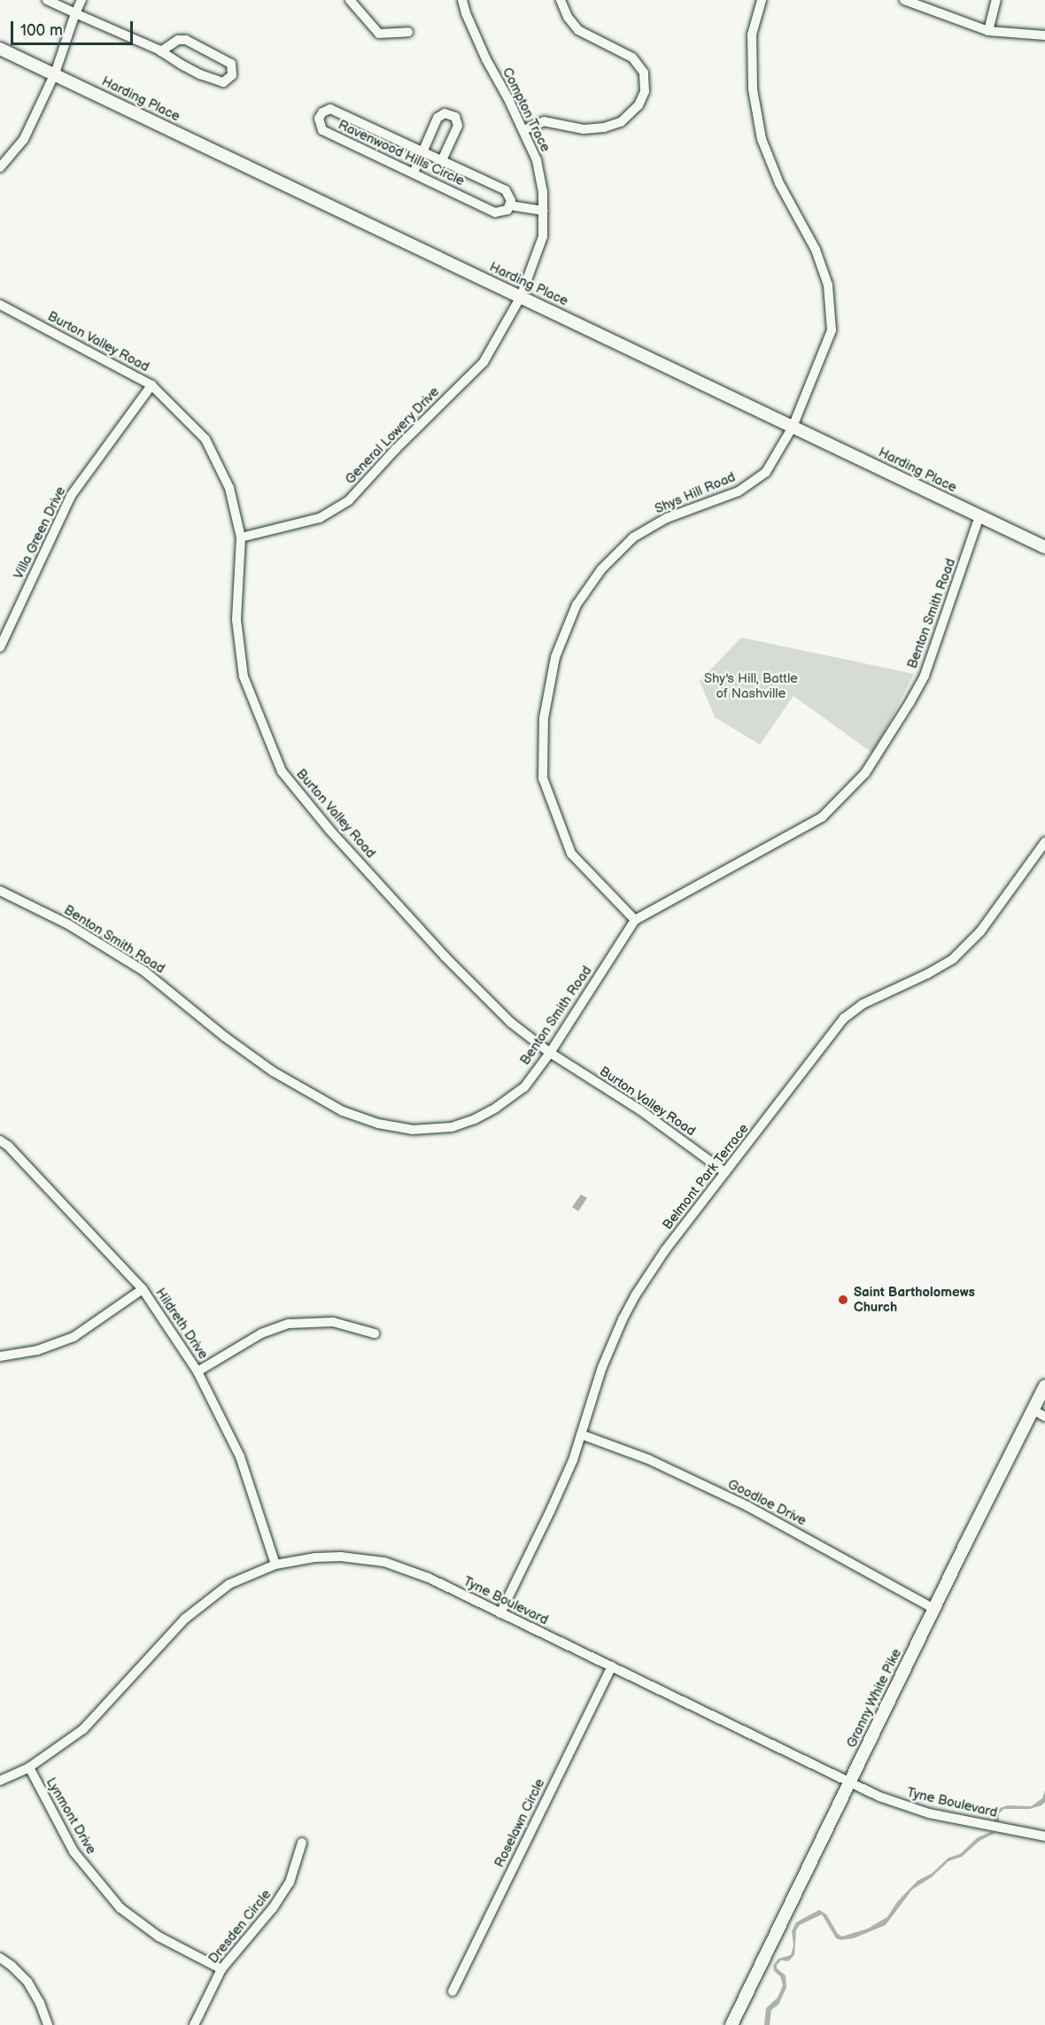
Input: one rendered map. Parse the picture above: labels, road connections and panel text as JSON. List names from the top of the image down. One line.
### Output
{"streets":{"main road":["Harding Place","Granny White Pike"],"street":["Compton Trace","Ravenwood Hills Circle","Burton Valley Road","General Lowery Drive","Shys Hill Road","Villa Green Drive","Benton Smith Road","Belmont Park Terrace","Hildreth Drive","Goodloe Drive","Tyne Boulevard","Lynmont Drive","Roselawn Circle","Dresden Circle"]},"crossings":[["Harding Place","Compton Trace"],["Harding Place","General Lowery Drive"],["Harding Place","Shys Hill Road"],["Harding Place","Benton Smith Road"],["Compton Trace","Ravenwood Hills Circle"],["Compton Trace","General Lowery Drive"],["Burton Valley Road","General Lowery Drive"],["Burton Valley Road","Villa Green Drive"],["Burton Valley Road","Benton Smith Road"],["Burton Valley Road","Belmont Park Terrace"],["Shys Hill Road","Benton Smith Road"],["Belmont Park Terrace","Goodloe Drive"],["Belmont Park Terrace","Tyne Boulevard"],["Hildreth Drive","Tyne Boulevard"],["Goodloe Drive","Granny White Pike"],["Tyne Boulevard","Granny White Pike"],["Tyne Boulevard","Lynmont Drive"],["Tyne Boulevard","Roselawn Circle"],["Lynmont Drive","Dresden Circle"]],"parks":["Shy's Hill, Battle of Nashville"],"places":["Saint Bartholomews Church"],"scale_bar":"100 m"}
